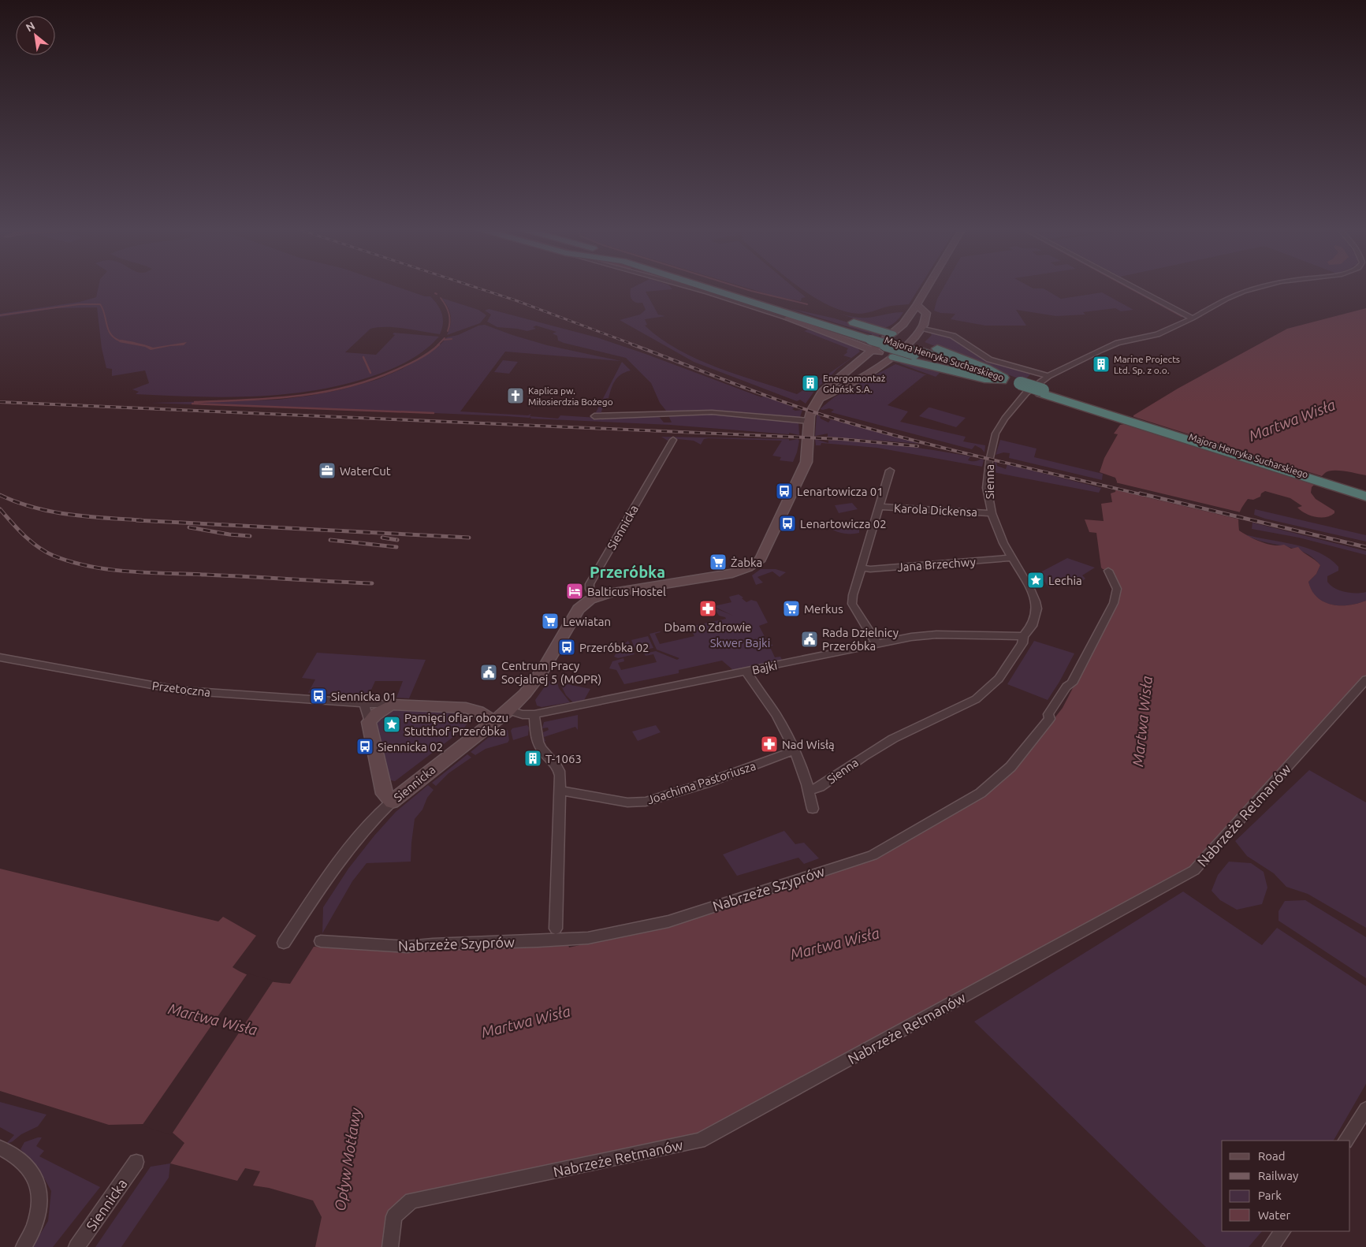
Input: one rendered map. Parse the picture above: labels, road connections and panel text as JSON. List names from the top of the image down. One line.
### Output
{"streets":{"highway":["Majora Henryka Sucharskiego"],"street":["Sienna","Karola Dickensa","Siennicka","Jana Brzechwy","Bajki","Przetoczna","Joachima Pastoriusza","Nabrzeże Retmanów","Nabrzeże Szyprów"]},"crossings":[["Sienna","Karola Dickensa"],["Sienna","Jana Brzechwy"],["Sienna","Bajki"],["Siennicka","Bajki"],["Siennicka","Przetoczna"]],"districts":["Przeróbka"],"water":["Martwa Wisła","Opływ Motławy"],"parks":["Skwer Bajki"],"places":{"building":["Marine Projects Ltd. Sp. z o.o.","Energomontaż Gdańsk S.A.","T-1063"],"church":["Kaplica pw. Miłosierdzia Bożego"],"office":["WaterCut"],"bus stop":["Lenartowicza 01","Lenartowicza 02","Przeróbka 02","Siennicka 01","Siennicka 02"],"supermarket":["Żabka","Merkus","Lewiatan"],"place":["Lechia","Pamięci ofiar obozu Stutthof Przeróbka"],"hotel":["Balticus Hostel"],"pharmacy":["Dbam o Zdrowie","Nad Wisłą"],"public building":["Rada Dzielnicy Przeróbka","Centrum Pracy Socjalnej 5 (MOPR)"]},"legend":["Road","Railway","Park","Water"],"north":"top left"}
